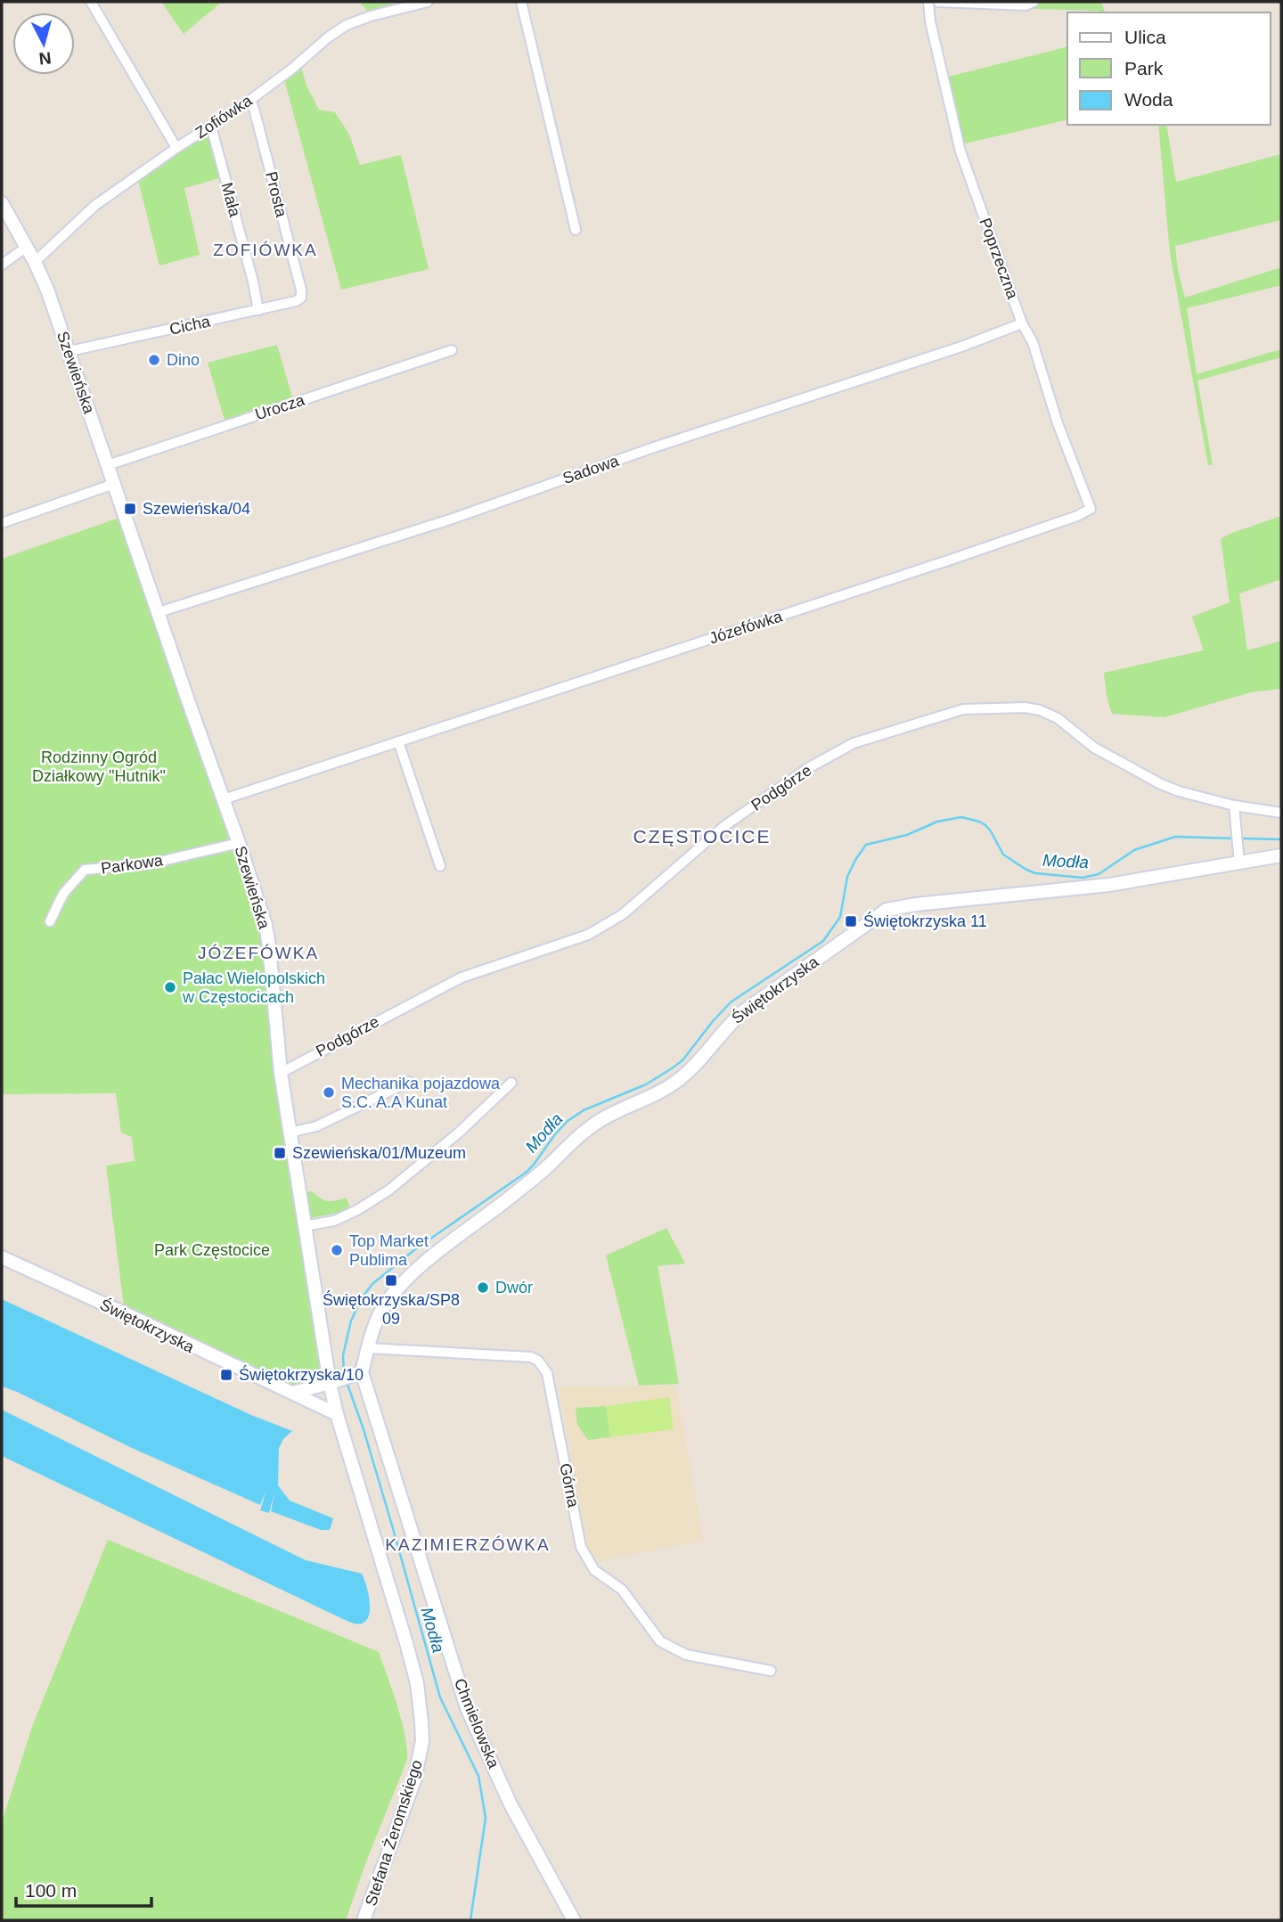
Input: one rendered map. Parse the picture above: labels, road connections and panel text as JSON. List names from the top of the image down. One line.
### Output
{"streets":{"street":["Zofiówka","Prosta","Mała","Poprzeczna","Cicha","Szewieńska","Urocza","Sadowa","Józefówka","Podgórze","Parkowa","Świętokrzyska","Górna","Chmielowska","Stefana Żeromskiego"]},"crossings":[["Zofiówka","Prosta"],["Zofiówka","Mała"],["Zofiówka","Szewieńska"],["Prosta","Cicha"],["Mała","Cicha"],["Poprzeczna","Sadowa"],["Poprzeczna","Józefówka"],["Cicha","Szewieńska"],["Szewieńska","Urocza"],["Szewieńska","Sadowa"],["Szewieńska","Józefówka"],["Szewieńska","Podgórze"],["Szewieńska","Parkowa"],["Szewieńska","Świętokrzyska"],["Szewieńska","Chmielowska"],["Szewieńska","Stefana Żeromskiego"],["Świętokrzyska","Górna"],["Świętokrzyska","Chmielowska"],["Świętokrzyska","Stefana Żeromskiego"],["Chmielowska","Stefana Żeromskiego"]],"districts":["ZOFIÓWKA","CZĘSTOCICE","JÓZEFÓWKA","KAZIMIERZÓWKA"],"water":["Modła"],"parks":["Rodzinny Ogród Działkowy \"Hutnik\"","Park Częstocice"],"places":{"other":["Dino","Pałac Wielopolskich w Częstocicach","Mechanika pojazdowa S.C. A.A Kunat","Top Market Publima","Dwór"],"transit":["Szewieńska/04","Świętokrzyska 11","Szewieńska/01/Muzeum","Świętokrzyska/SP8 09","Świętokrzyska/10"]},"legend":["Ulica","Park","Woda"],"scale_bar":"100 m","north":"bottom"}
